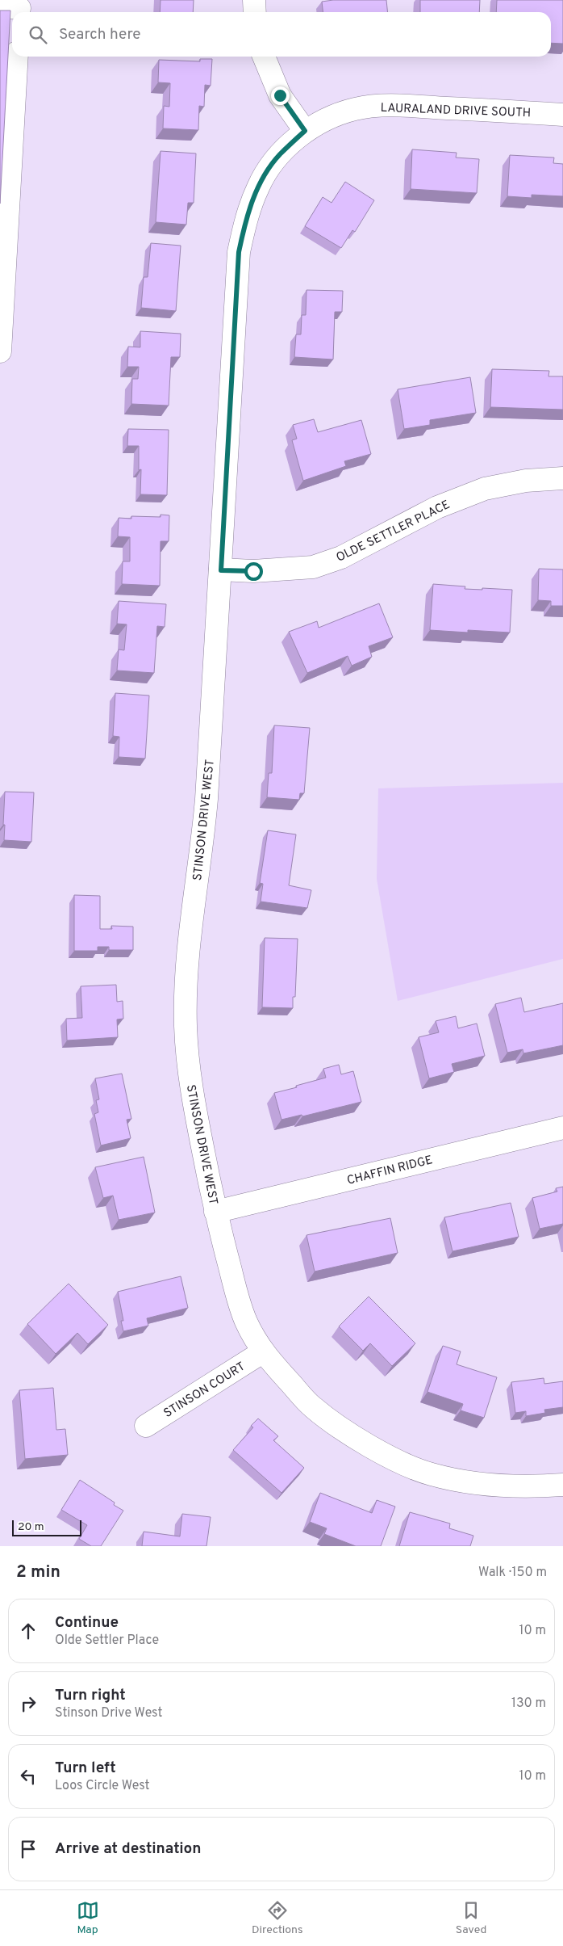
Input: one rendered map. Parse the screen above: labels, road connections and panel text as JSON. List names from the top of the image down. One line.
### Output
{"streets":{"street":["LAURALAND DRIVE SOUTH","OLDE SETTLER PLACE","STINSON DRIVE WEST","CHAFFIN RIDGE","STINSON COURT"]},"crossings":[["LAURALAND DRIVE SOUTH","STINSON DRIVE WEST"],["OLDE SETTLER PLACE","STINSON DRIVE WEST"],["STINSON DRIVE WEST","CHAFFIN RIDGE"],["STINSON DRIVE WEST","STINSON COURT"]],"scale_bar":"20 m","page":{"search":"Search here","scale":"20 m","heading":["2 min","Walk · 150 m"],"list":[["Continue","Olde Settler Place","10 m"],["Turn right","Stinson Drive West","130 m"],["Turn left","Loos Circle West","10 m"],"Arrive at destination"],"nav":["Map","Directions","Saved"]}}
